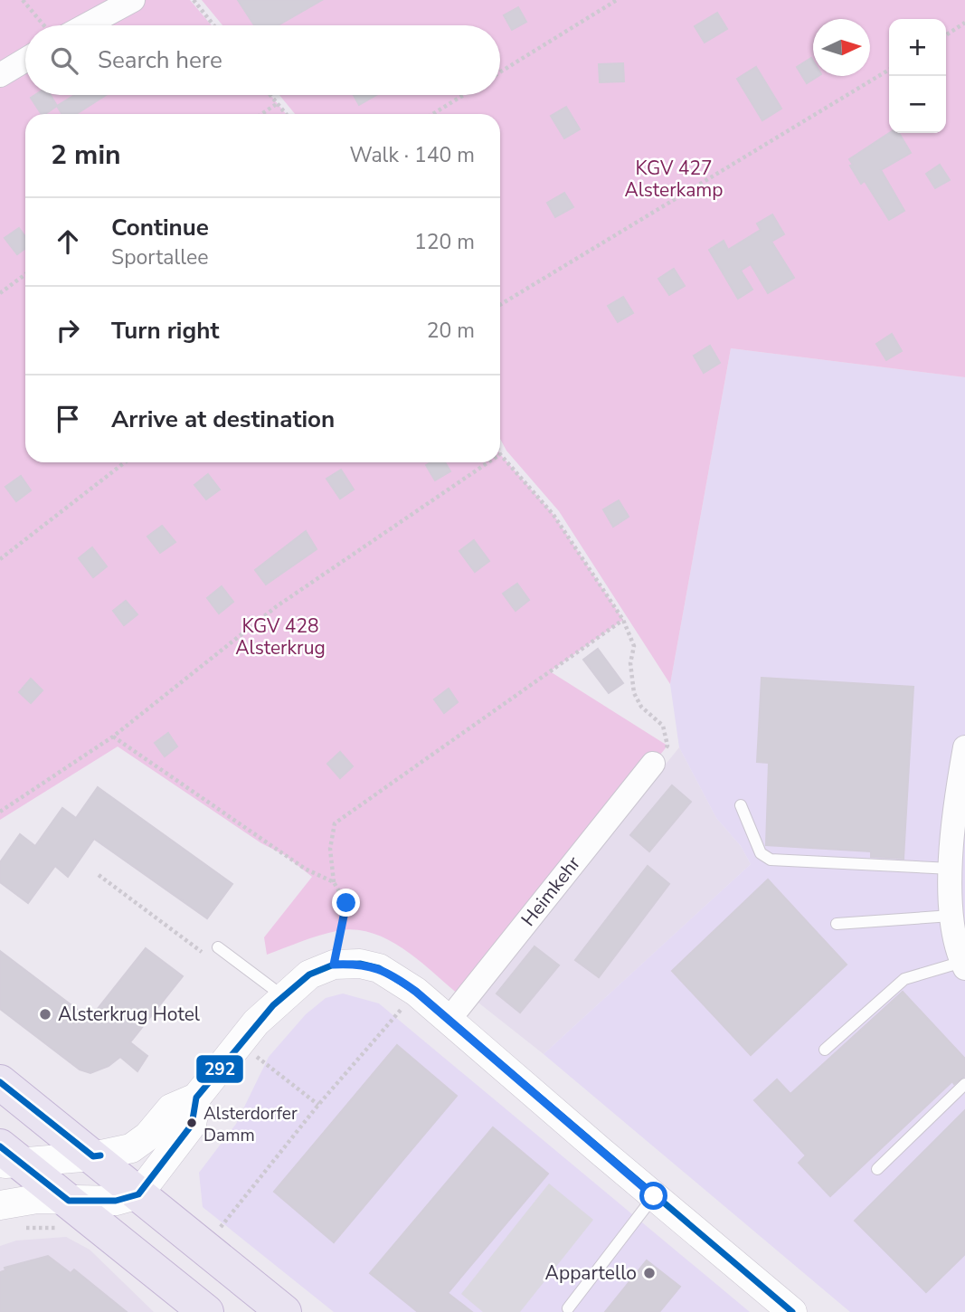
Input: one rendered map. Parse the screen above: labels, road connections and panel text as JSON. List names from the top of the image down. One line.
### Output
{"streets":{"street":["Heimkehr"]},"parks":["KGV 427 Alsterkamp","KGV 428 Alsterkrug"],"places":["Alsterkrug Hotel","Alsterdorfer Damm","Appartello"],"lines":["transit line 292"],"north":"right","page":{"map_buttons":["+","−"],"search":"Search here","heading":["2 min","Walk · 140 m"],"list":[["Continue","Sportallee","120 m"],["Turn right","20 m"],"Arrive at destination"]}}
